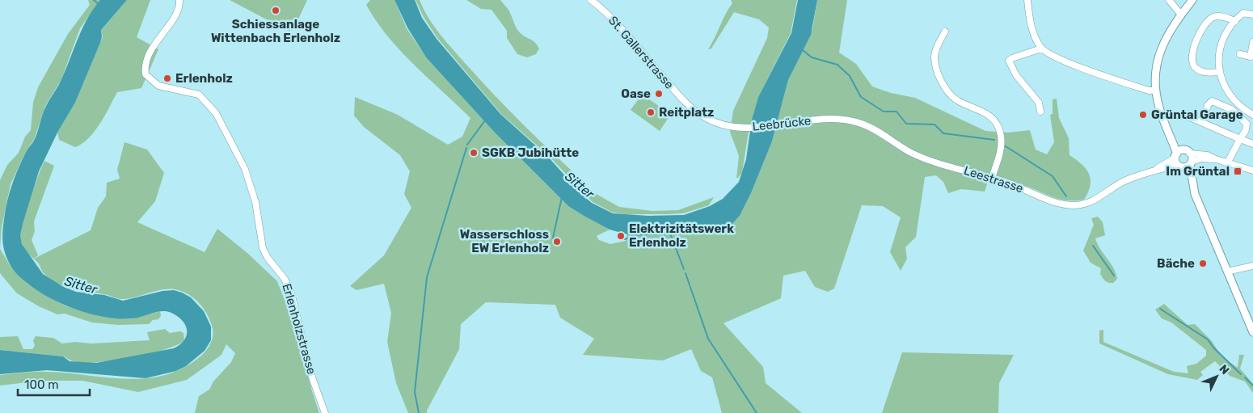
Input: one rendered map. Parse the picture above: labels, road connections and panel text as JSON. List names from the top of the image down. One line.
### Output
{"streets":{"street":["St. Gallerstrasse","Leebrücke","Leestrasse","Erlenholzstrasse"]},"crossings":[["St. Gallerstrasse","Leebrücke"],["Leebrücke","Leestrasse"]],"water":["Sitter"],"places":{"other":["Schiessanlage Wittenbach Erlenholz","Erlenholz","Oase","Reitplatz","Grüntal Garage","SGKB Jubihütte","Elektrizitätswerk Erlenholz","Wasserschloss EW Erlenholz","Bäche"],"transit":["Im Grüntal"]},"scale_bar":"100 m","north":"top right"}
